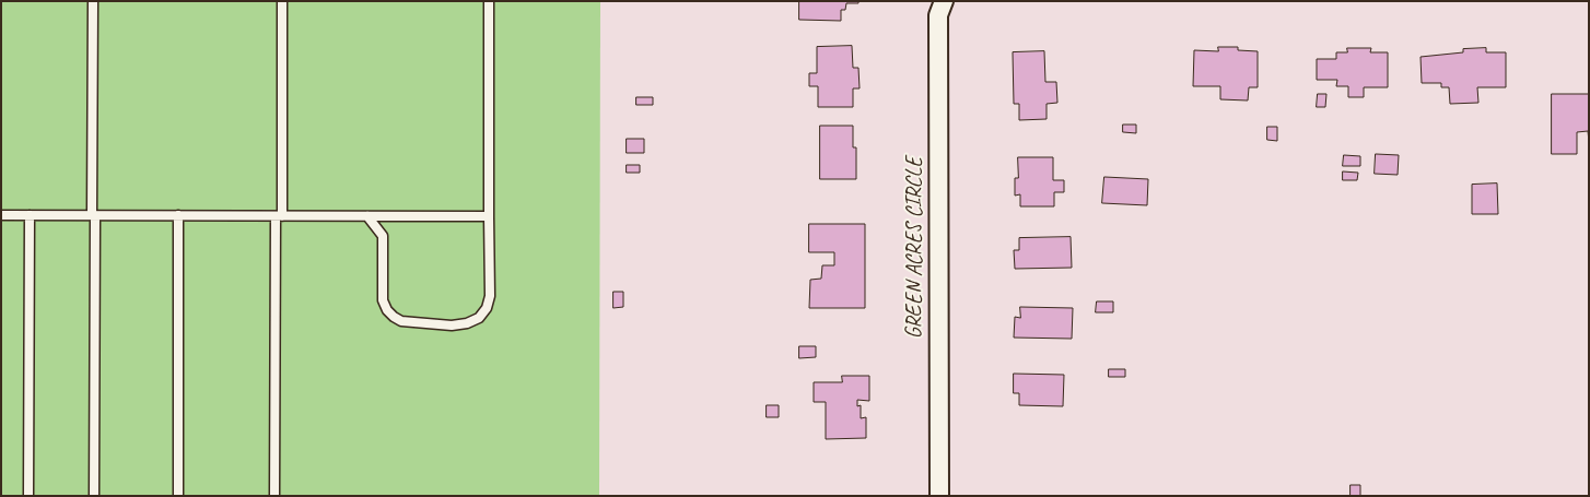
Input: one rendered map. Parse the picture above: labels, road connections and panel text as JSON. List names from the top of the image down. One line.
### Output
{"streets":{"street":["GREEN ACRES CIRCLE"]}}
